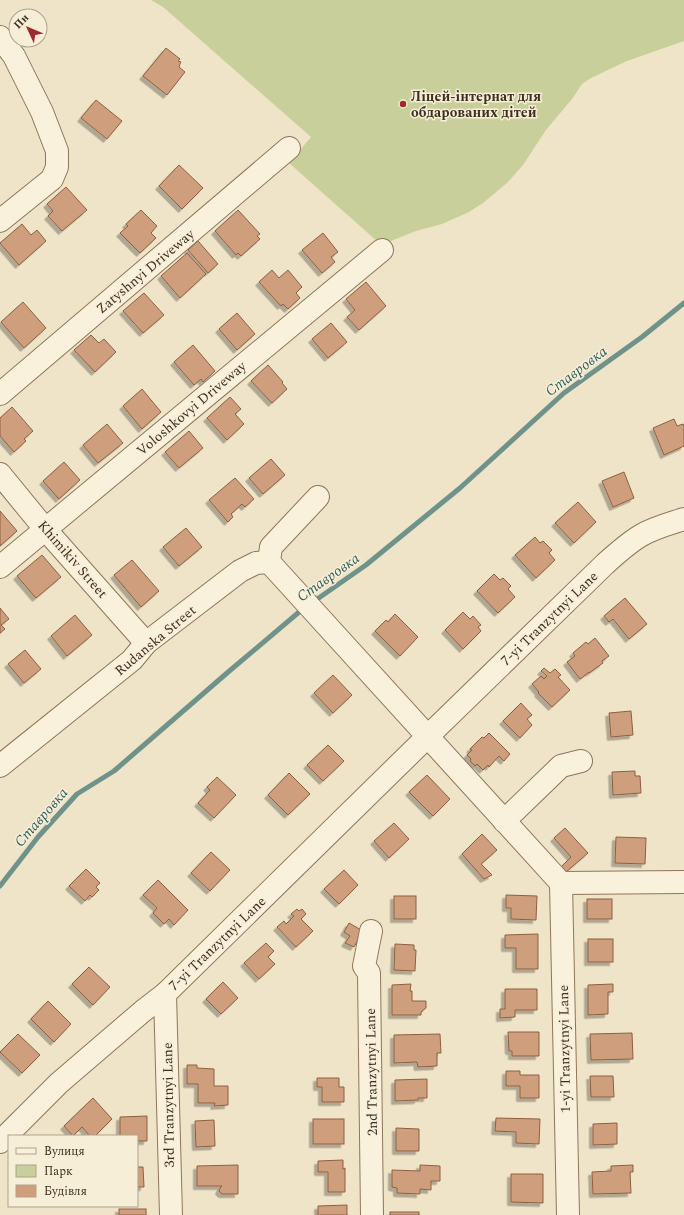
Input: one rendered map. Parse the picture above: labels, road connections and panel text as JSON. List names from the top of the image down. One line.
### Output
{"streets":{"street":["Zatyshnyi Driveway","Voloshkovyi Driveway","Khimikiv Street","7-yi Tranzytnyi Lane","Rudanska Street","1-yi Tranzytnyi Lane","2nd Tranzytnyi Lane","3rd Tranzytnyi Lane"]},"crossings":[["Voloshkovyi Driveway","Khimikiv Street"],["Khimikiv Street","Rudanska Street"],["7-yi Tranzytnyi Lane","3rd Tranzytnyi Lane"]],"water":["Ставровка"],"places":["Ліцей-інтернат для обдарованих дітей"],"legend":["Вулиця","Парк","Будівля"],"north":"top left"}
